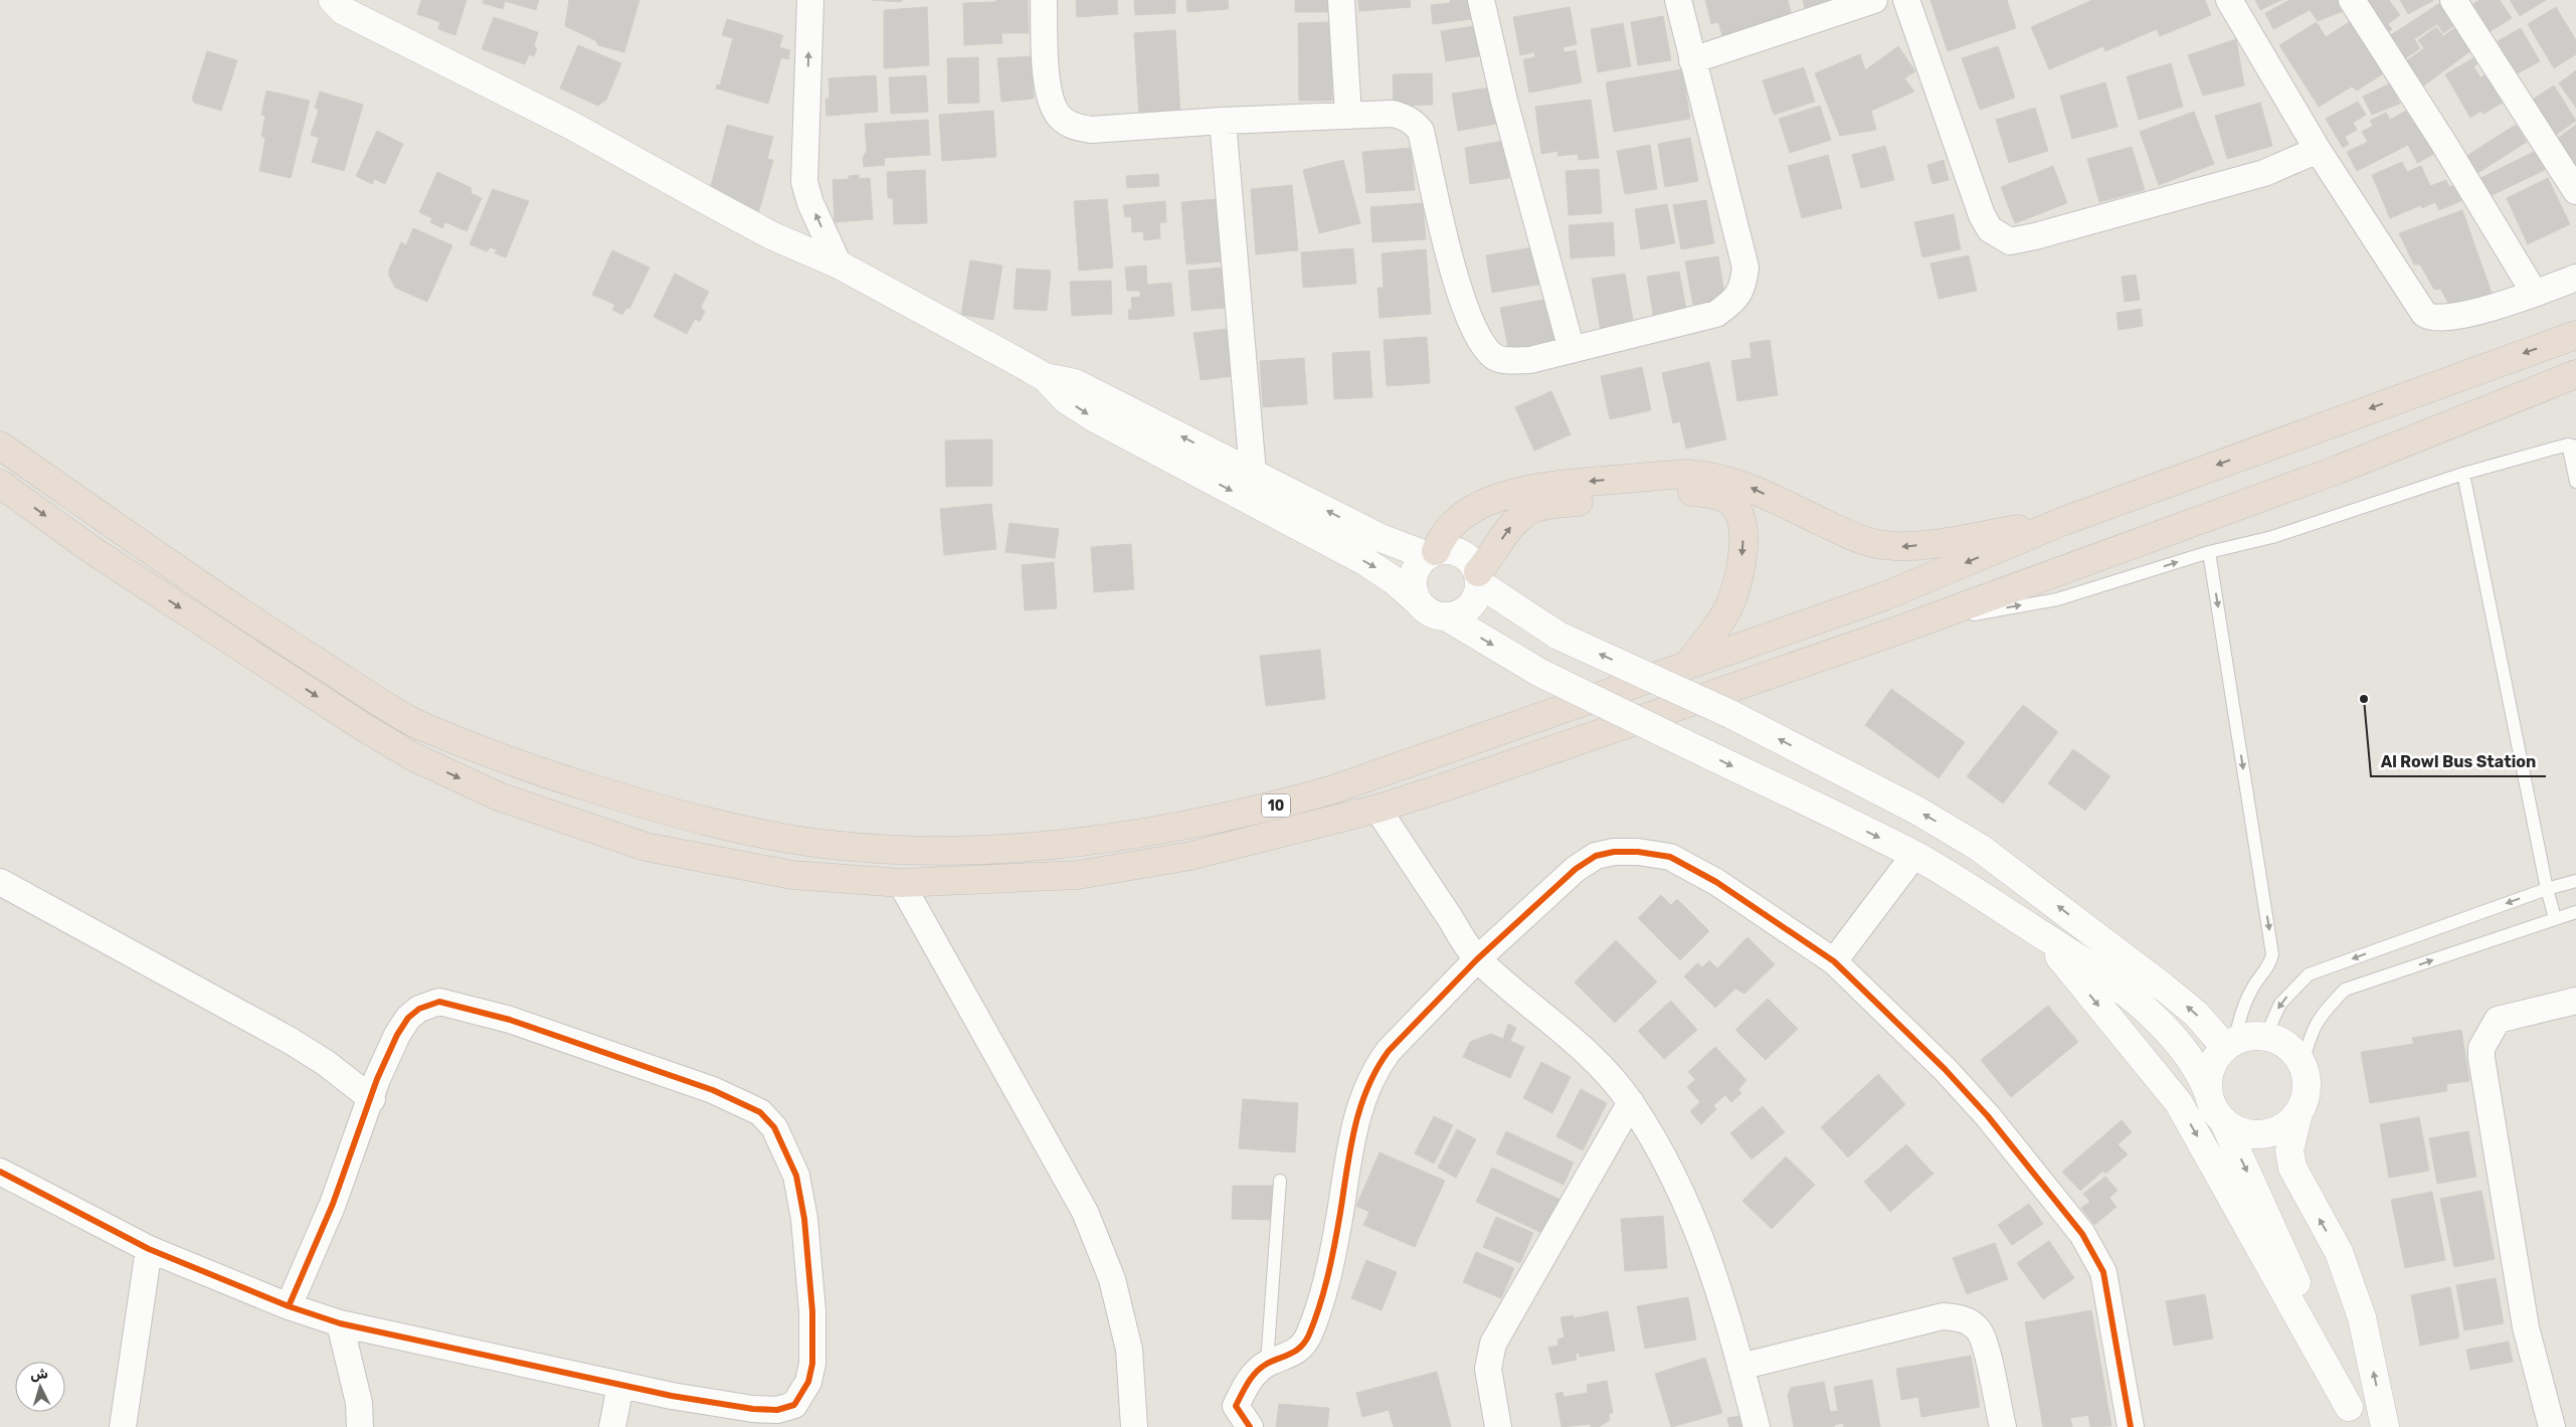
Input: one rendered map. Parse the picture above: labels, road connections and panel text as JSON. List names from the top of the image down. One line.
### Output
{"streets":{"highway":["10"]},"places":["Al Rowl Bus Station"],"north":"top"}
